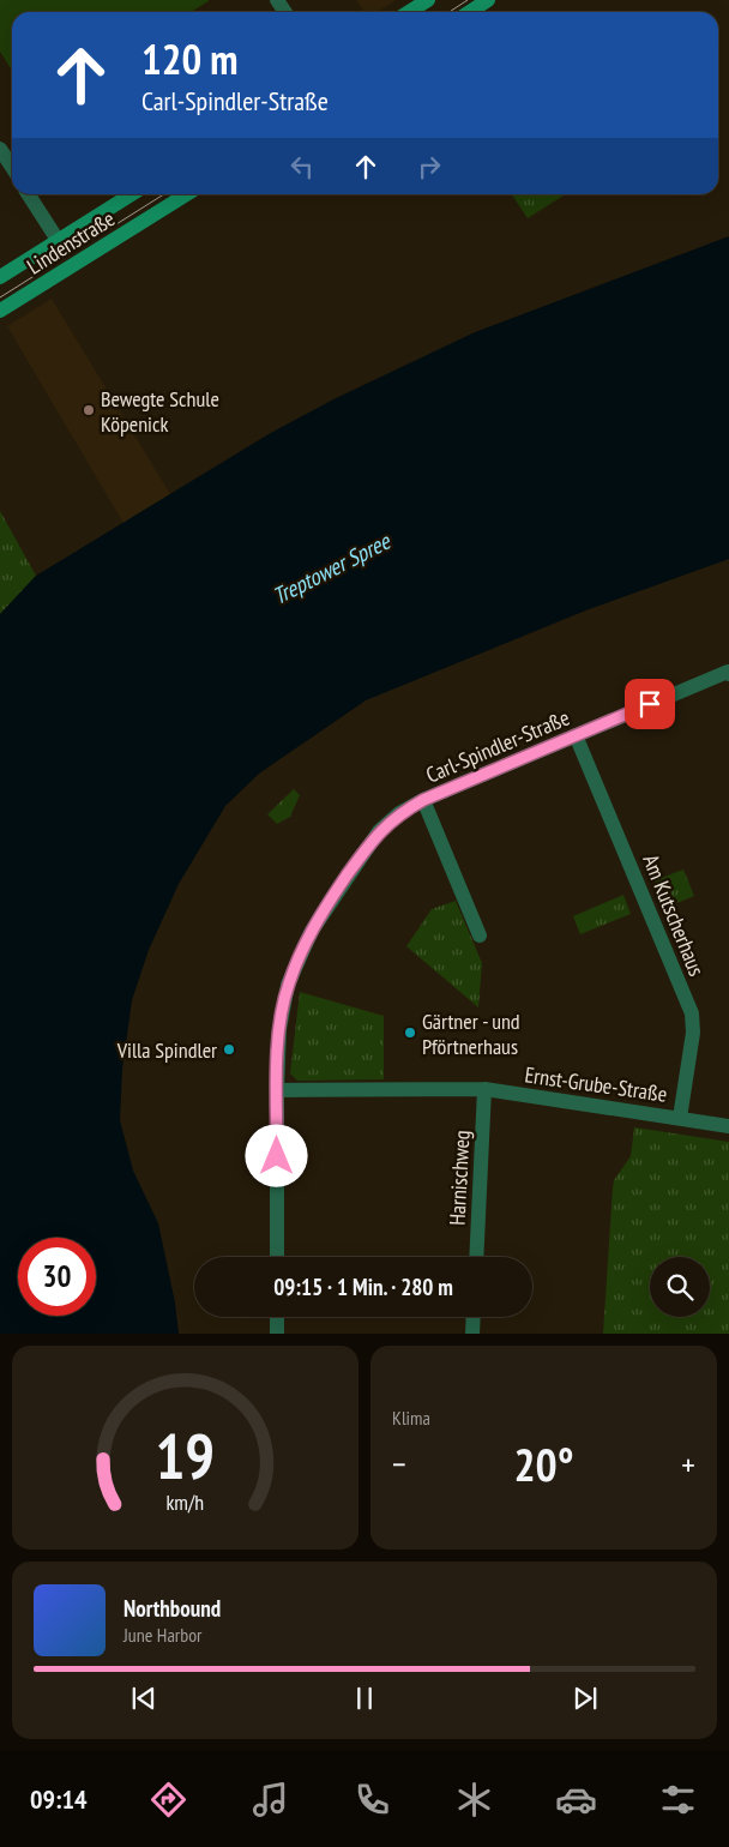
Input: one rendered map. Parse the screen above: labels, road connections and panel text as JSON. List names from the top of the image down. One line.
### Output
{"streets":{"main road":["Lindenstraße"],"street":["Carl-Spindler-Straße","Am Kutscherhaus","Ernst-Grube-Straße","Harnischweg"]},"crossings":[["Carl-Spindler-Straße","Am Kutscherhaus"],["Carl-Spindler-Straße","Ernst-Grube-Straße"],["Am Kutscherhaus","Ernst-Grube-Straße"],["Ernst-Grube-Straße","Harnischweg"]],"water":["Treptower Spree"],"places":["Bewegte Schule Köpenick","Gärtner - und Pförtnerhaus","Villa Spindler"],"page":{"turn":["120 m","Carl-Spindler-Straße"],"limit":"30","trip":"09:15 · 1 Min. · 280 m","tile":"Klima","heat":["−","20°","+"],"song":["Northbound","June Harbor"],"tabs":"09:14","gauge":["19","km/h"]}}
